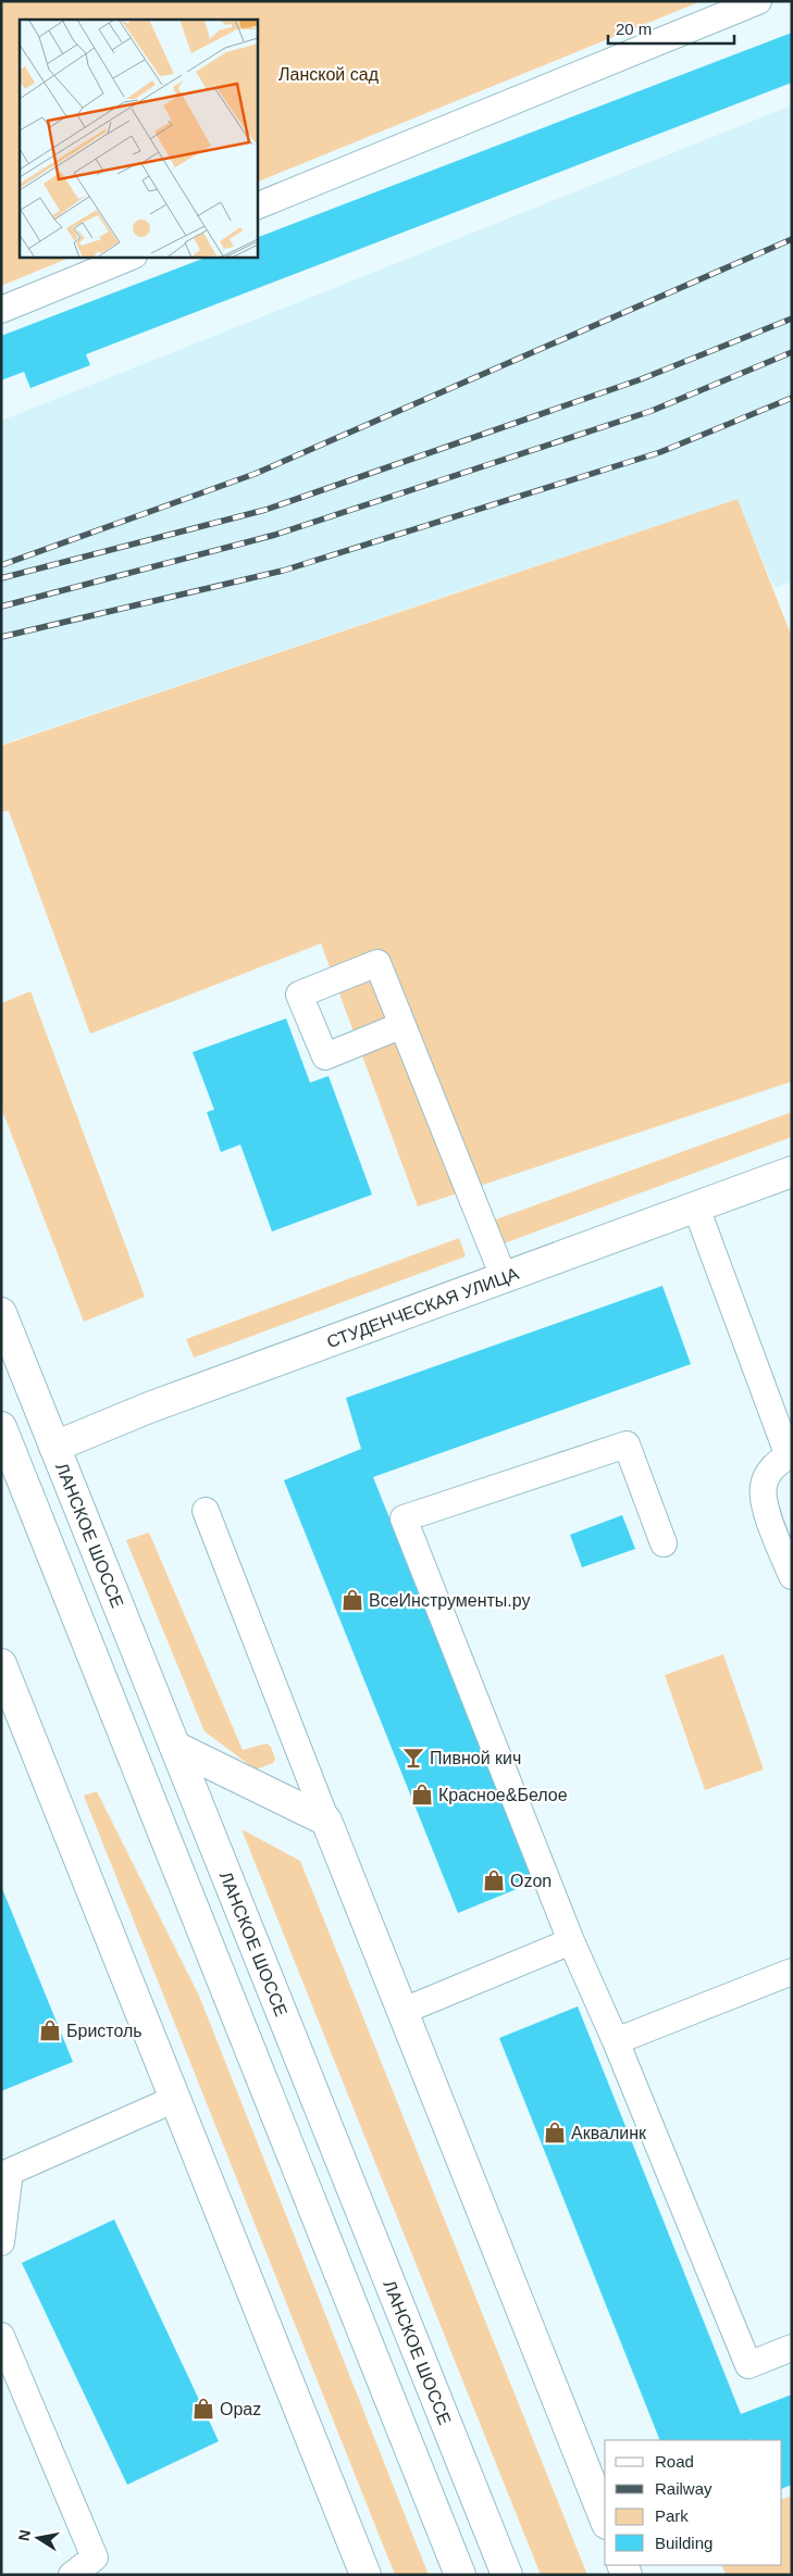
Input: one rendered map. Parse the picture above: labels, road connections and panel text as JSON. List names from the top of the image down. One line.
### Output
{"streets":{"street":["СТУДЕНЧЕСКАЯ УЛИЦА","ЛАНСКОЕ ШОССЕ"]},"crossings":[["СТУДЕНЧЕСКАЯ УЛИЦА","ЛАНСКОЕ ШОССЕ"]],"parks":["Ланской сад"],"places":{"shop":["ВсеИнструменты.ру","Красное&Белое","Ozon","Бристоль","Аквалинк","Opaz"],"bar":["Пивной кич"]},"legend":["Road","Railway","Park","Building"],"scale_bar":"20 m","north":"left"}
